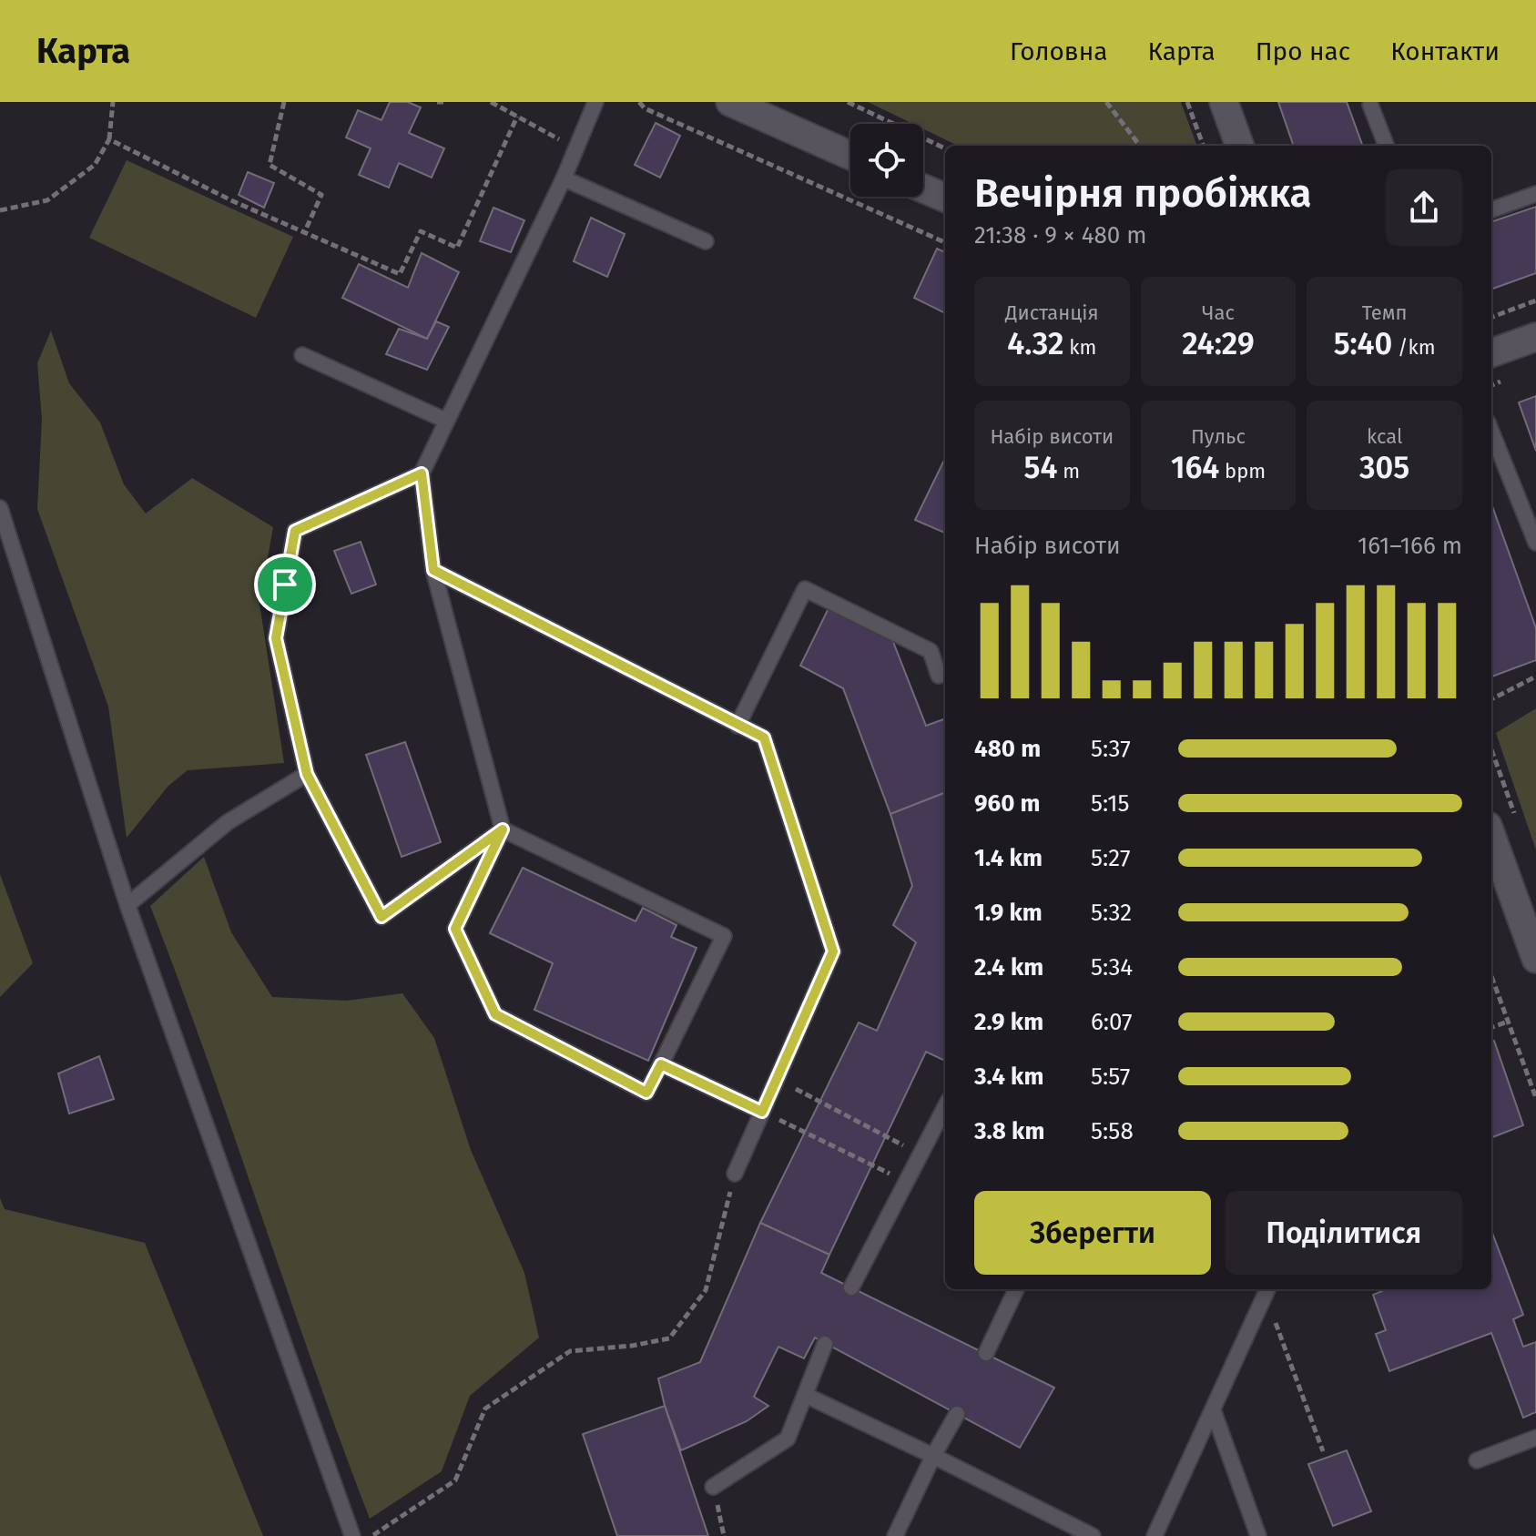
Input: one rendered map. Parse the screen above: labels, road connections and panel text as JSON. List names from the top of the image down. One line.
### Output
{"page":{"header":"Карта","nav":["Головна","Карта","Про нас","Контакти"],"heading":["Вечірня пробіжка","21:38 · 9 × 480 m"],"stats":[["Дистанція","4.32 km"],["Час","24:29"],["Темп","5:40 /km"],["Набір висоти","54 m"],["Пульс","164 bpm"],["kcal","305"]],"chart":["Набір висоти","161–166 m"],"list":[{"name":"480 m","note":"5:37"},{"name":"960 m","note":"5:15"},{"name":"1.4 km","note":"5:27"},{"name":"1.9 km","note":"5:32"},{"name":"2.4 km","note":"5:34"},{"name":"2.9 km","note":"6:07"},{"name":"3.4 km","note":"5:57"},{"name":"3.8 km","note":"5:58"}],"buttons":["Зберегти","Поділитися"]}}
